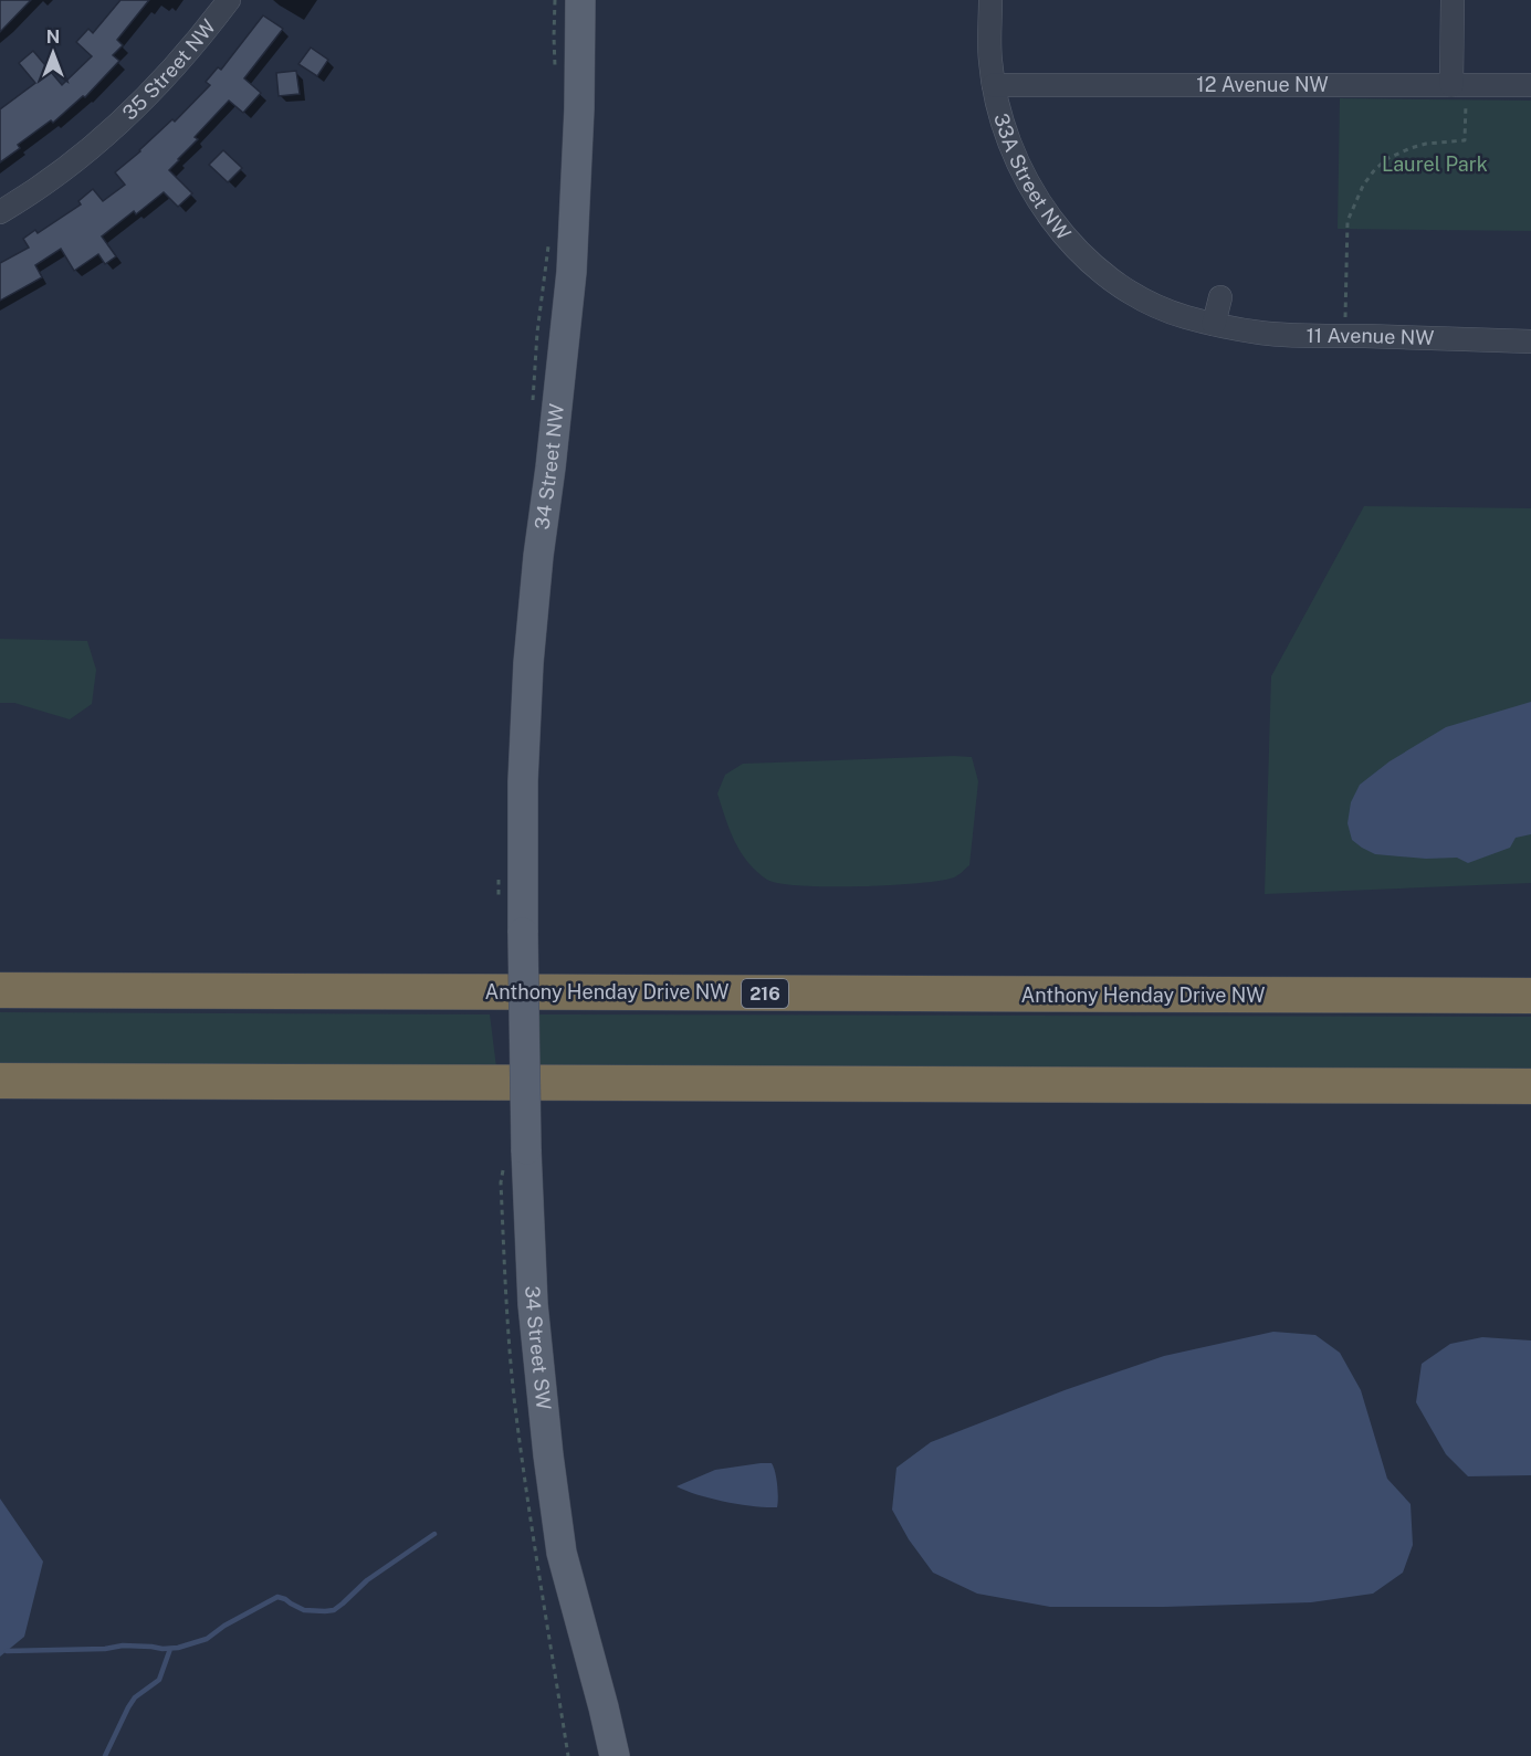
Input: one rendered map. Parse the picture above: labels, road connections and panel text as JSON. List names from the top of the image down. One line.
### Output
{"streets":{"highway":["Anthony Henday Drive NW","216"],"main road":["34 Street NW","34 Street SW"],"street":["35 Street NW","12 Avenue NW","33A Street NW","11 Avenue NW"]},"crossings":[["12 Avenue NW","33A Street NW"],["33A Street NW","11 Avenue NW"],["34 Street NW","34 Street SW"]],"parks":["Laurel Park"],"north":"top"}
